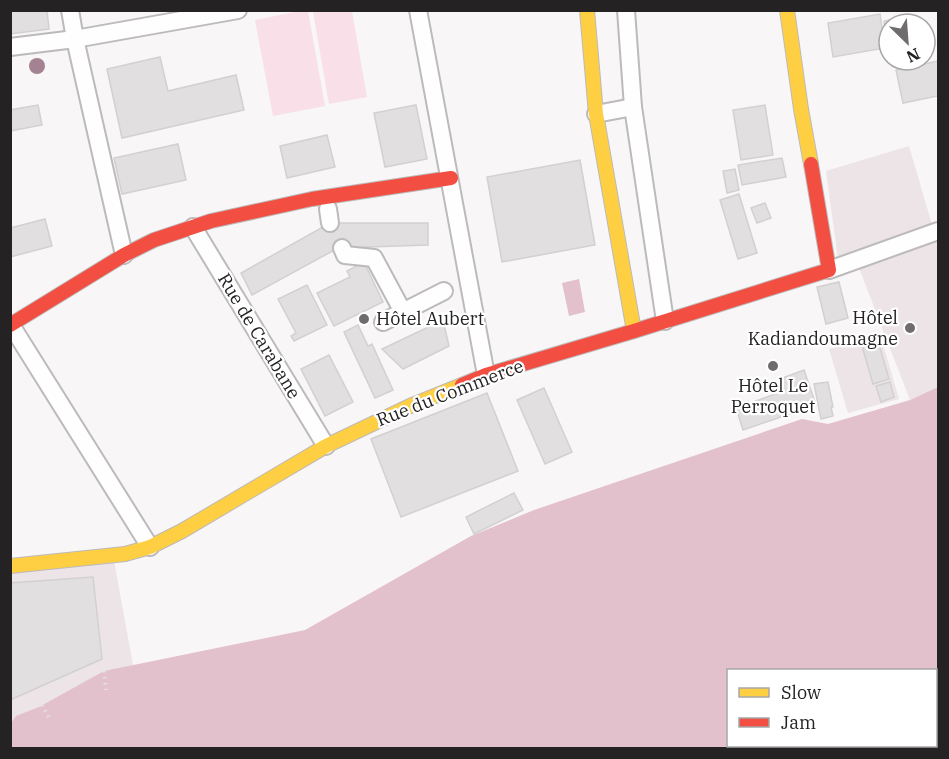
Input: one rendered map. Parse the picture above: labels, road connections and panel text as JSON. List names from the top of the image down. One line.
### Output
{"streets":{"street":["Rue de Carabane","Rue du Commerce"]},"crossings":[["Rue de Carabane","Rue du Commerce"]],"places":["Hôtel Aubert","Hôtel Kadiandoumagne","Hôtel Le Perroquet"],"legend":["Slow","Jam"],"north":"bottom right"}
